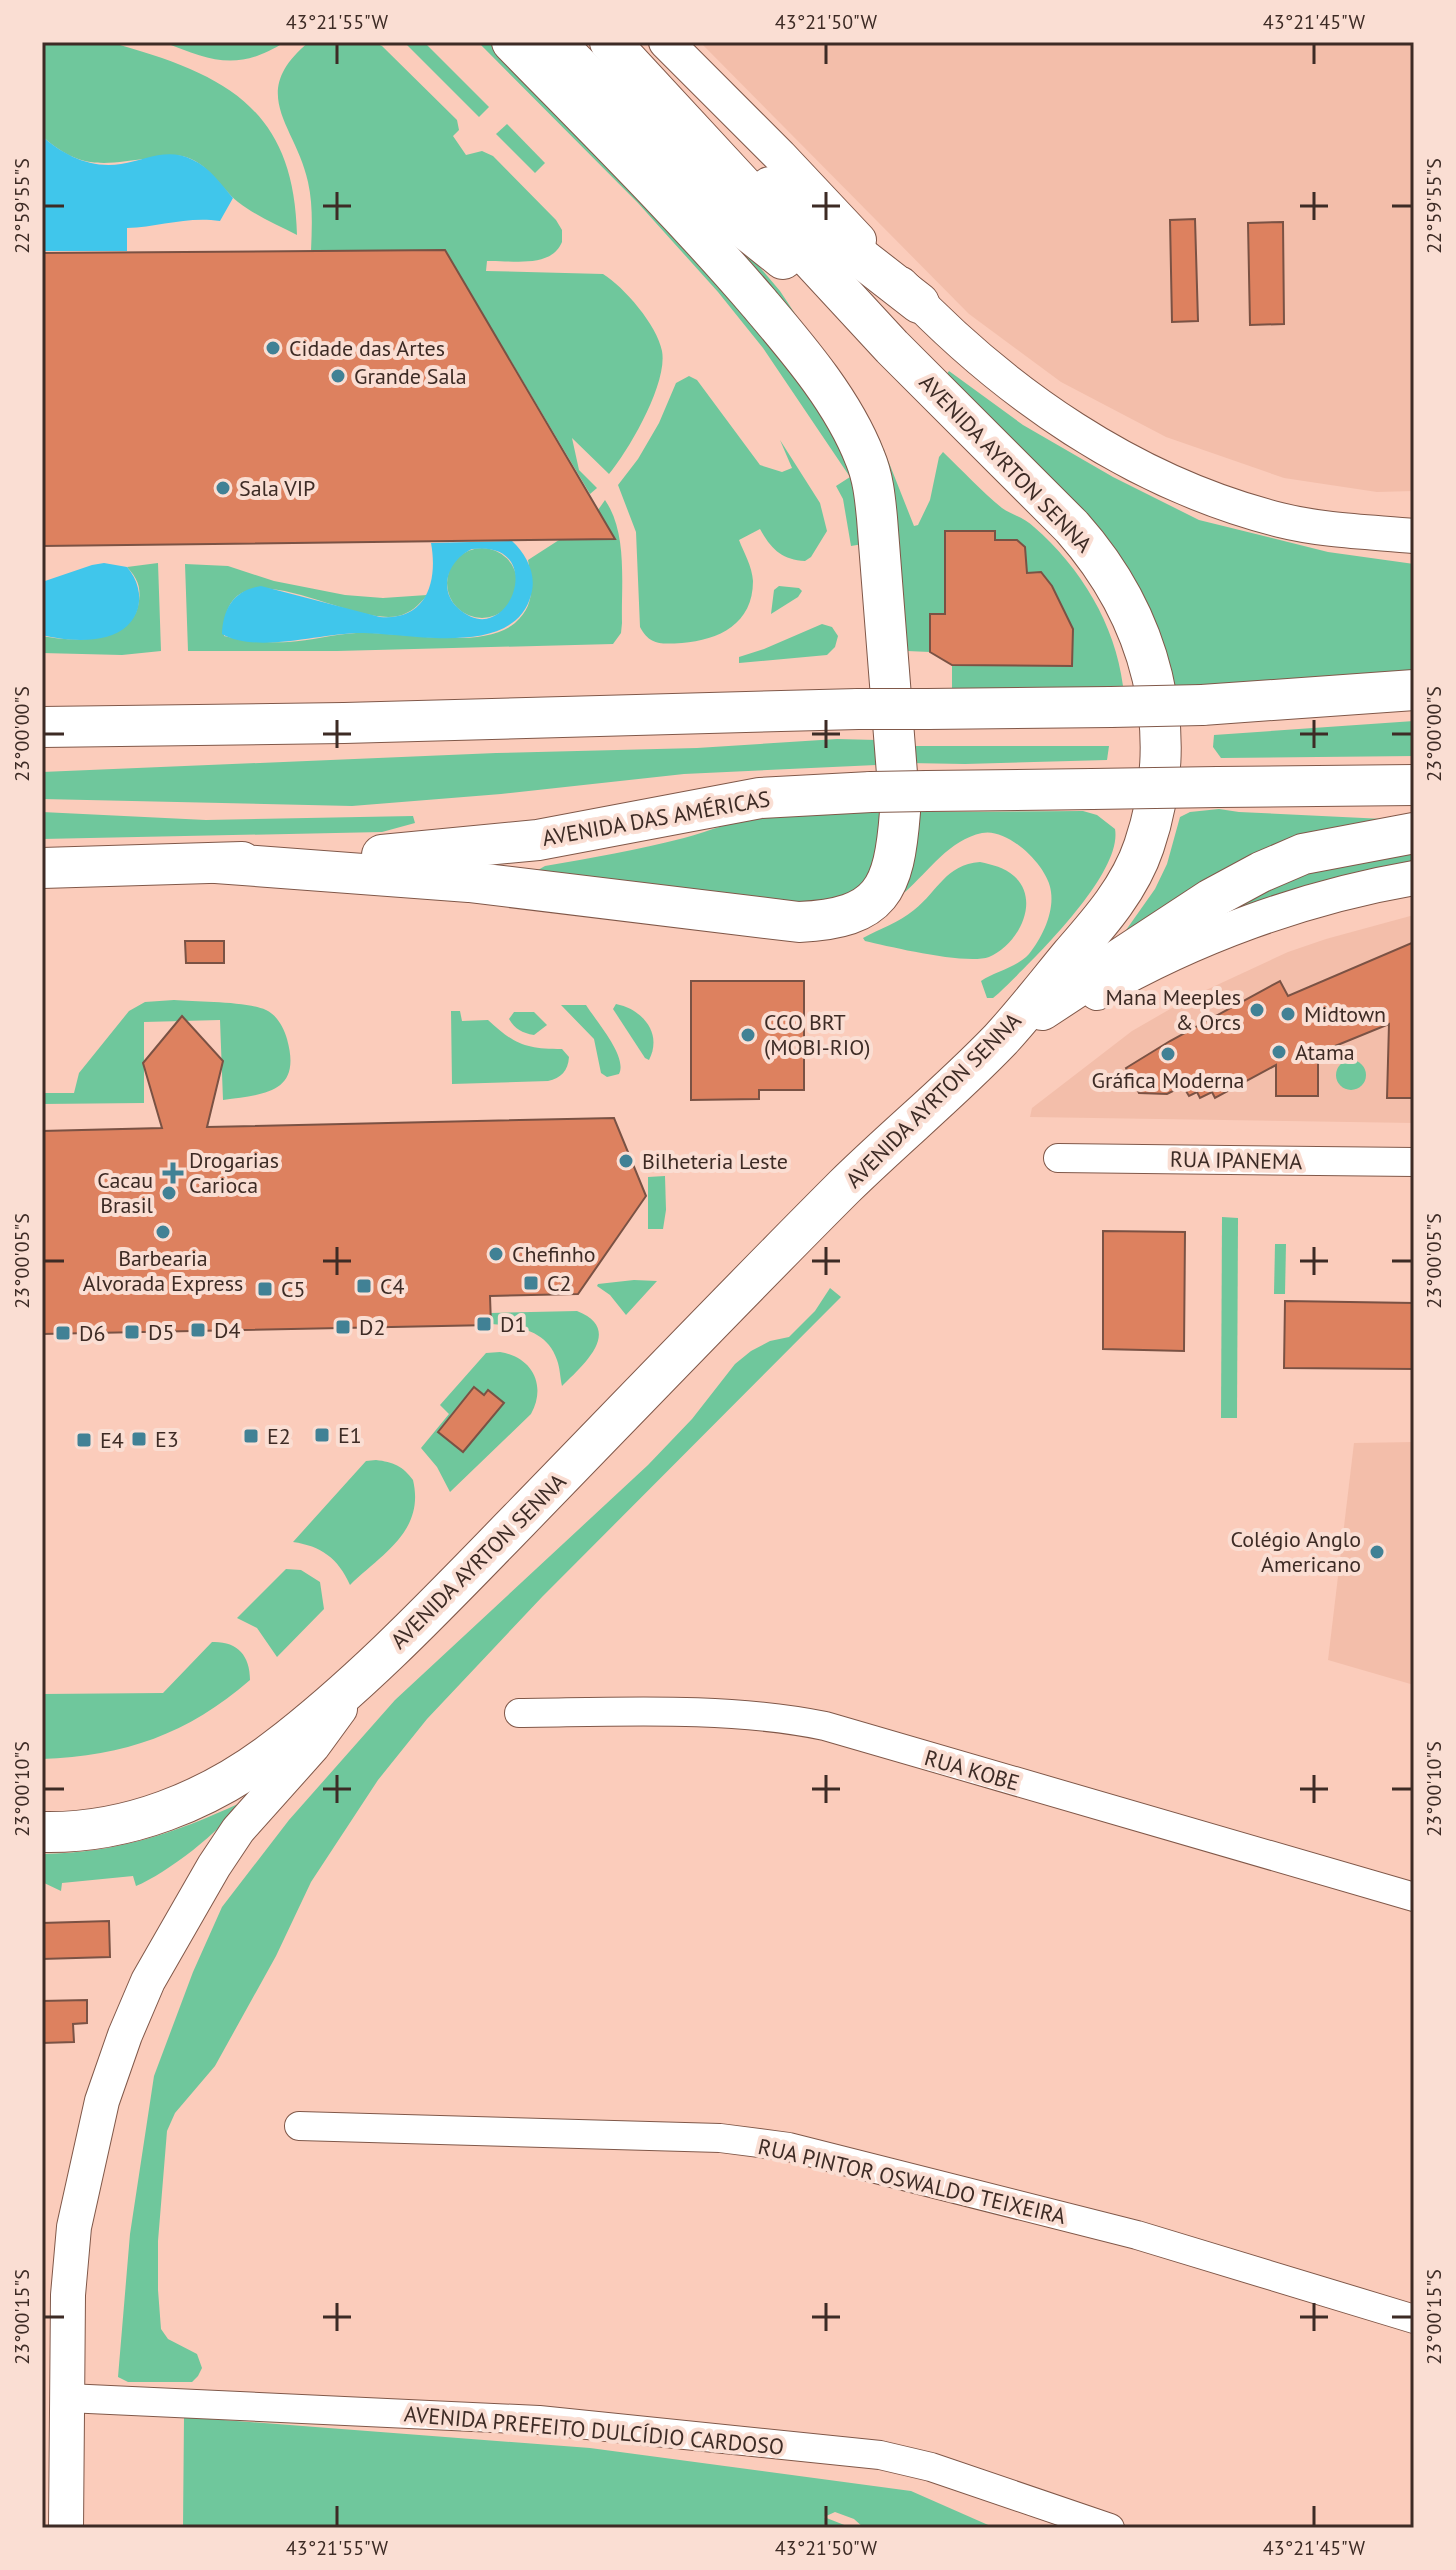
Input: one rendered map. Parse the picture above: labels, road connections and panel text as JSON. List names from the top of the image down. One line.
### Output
{"streets":{"highway":["AVENIDA AYRTON SENNA","AVENIDA DAS AMÉRICAS"],"street":["RUA IPANEMA","RUA KOBE","RUA PINTOR OSWALDO TEIXEIRA","AVENIDA PREFEITO DULCÍDIO CARDOSO"]},"crossings":[["AVENIDA AYRTON SENNA","AVENIDA PREFEITO DULCÍDIO CARDOSO"]],"places":{"other":["Cidade das Artes","Grande Sala","Sala VIP","Mana Meeples & Orcs","Midtown","CCO BRT (MOBI-RIO)","Atama","Gráfica Moderna","Bilheteria Leste","Cacau Brasil","Barbearia Alvorada Express","Chefinho","Colégio Anglo Americano"],"health":["Drogarias Carioca"],"transit":["C2","C4","C5","D1","D2","D4","D5","D6","E1","E2","E3","E4"]},"coordinates":["43°21'55\"W","43°21'50\"W","43°21'45\"W","22°59'55\"S","23°00'00\"S","23°00'05\"S","23°00'10\"S","23°00'15\"S"]}
